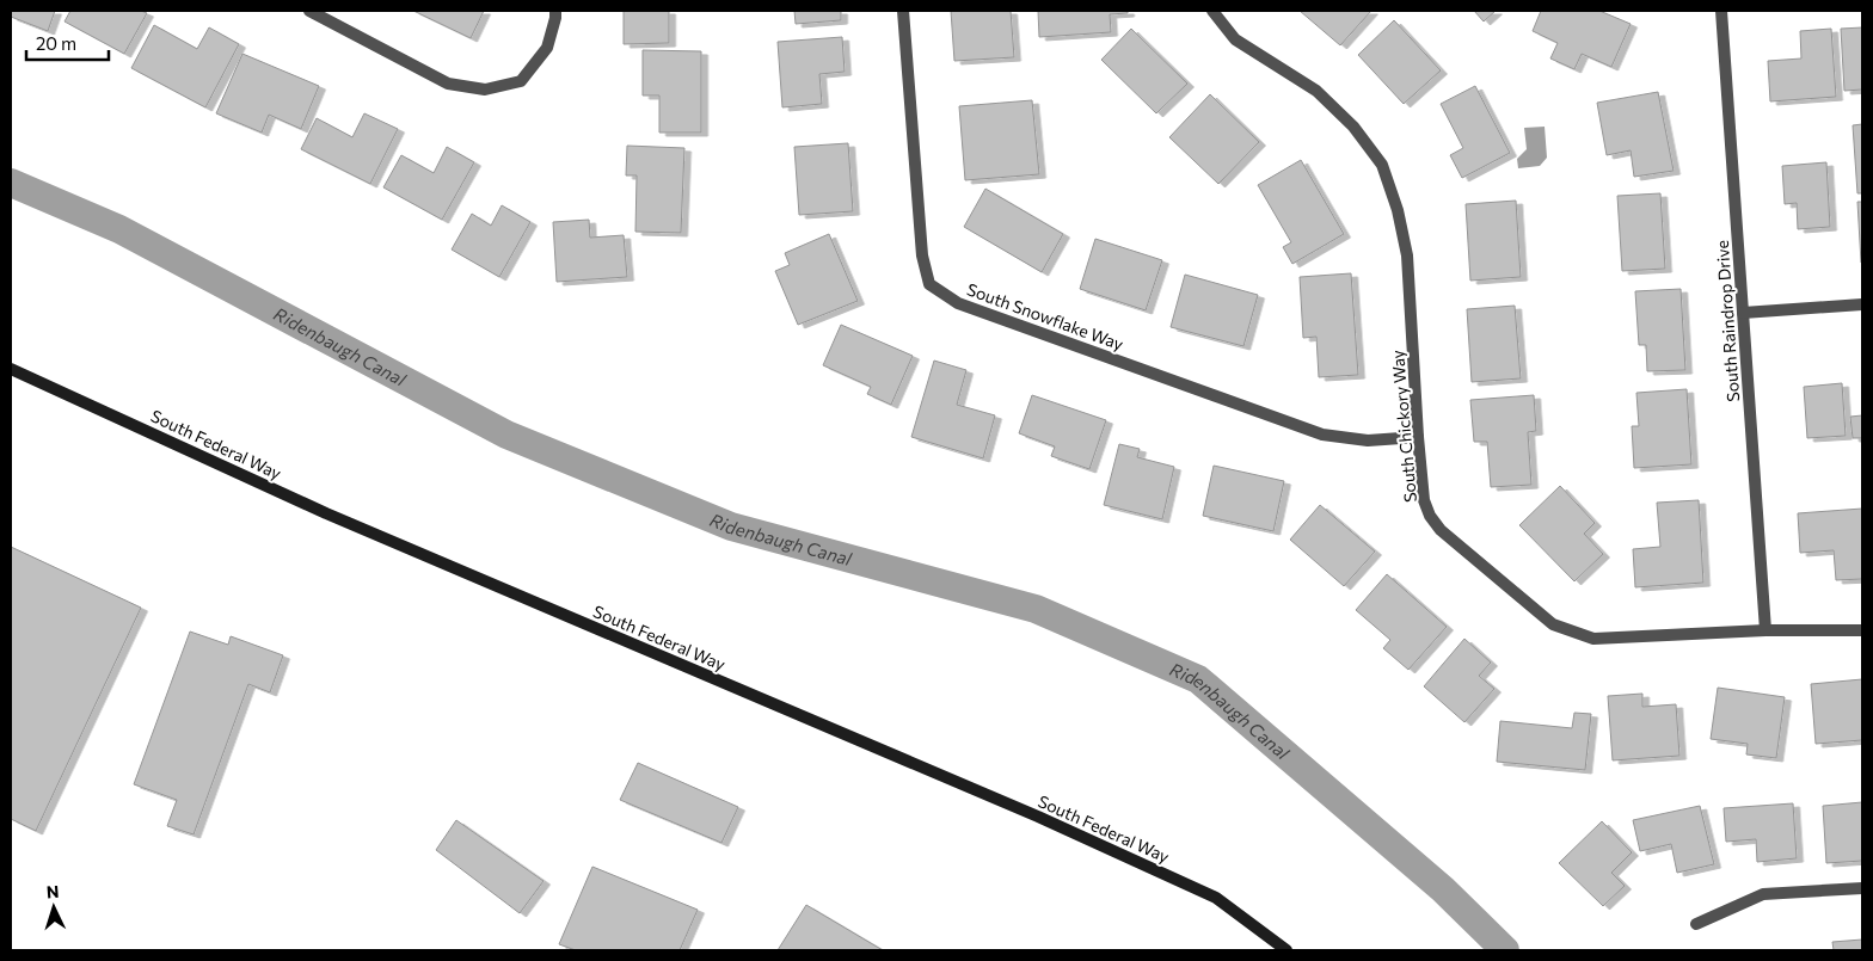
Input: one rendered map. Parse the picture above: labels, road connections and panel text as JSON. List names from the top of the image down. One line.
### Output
{"streets":{"main road":["South Federal Way"],"street":["South Snowflake Way","South Raindrop Drive","South Chickory Way"]},"crossings":[["South Snowflake Way","South Chickory Way"],["South Raindrop Drive","South Chickory Way"]],"water":["Ridenbaugh Canal"],"scale_bar":"20 m","north":"top"}
